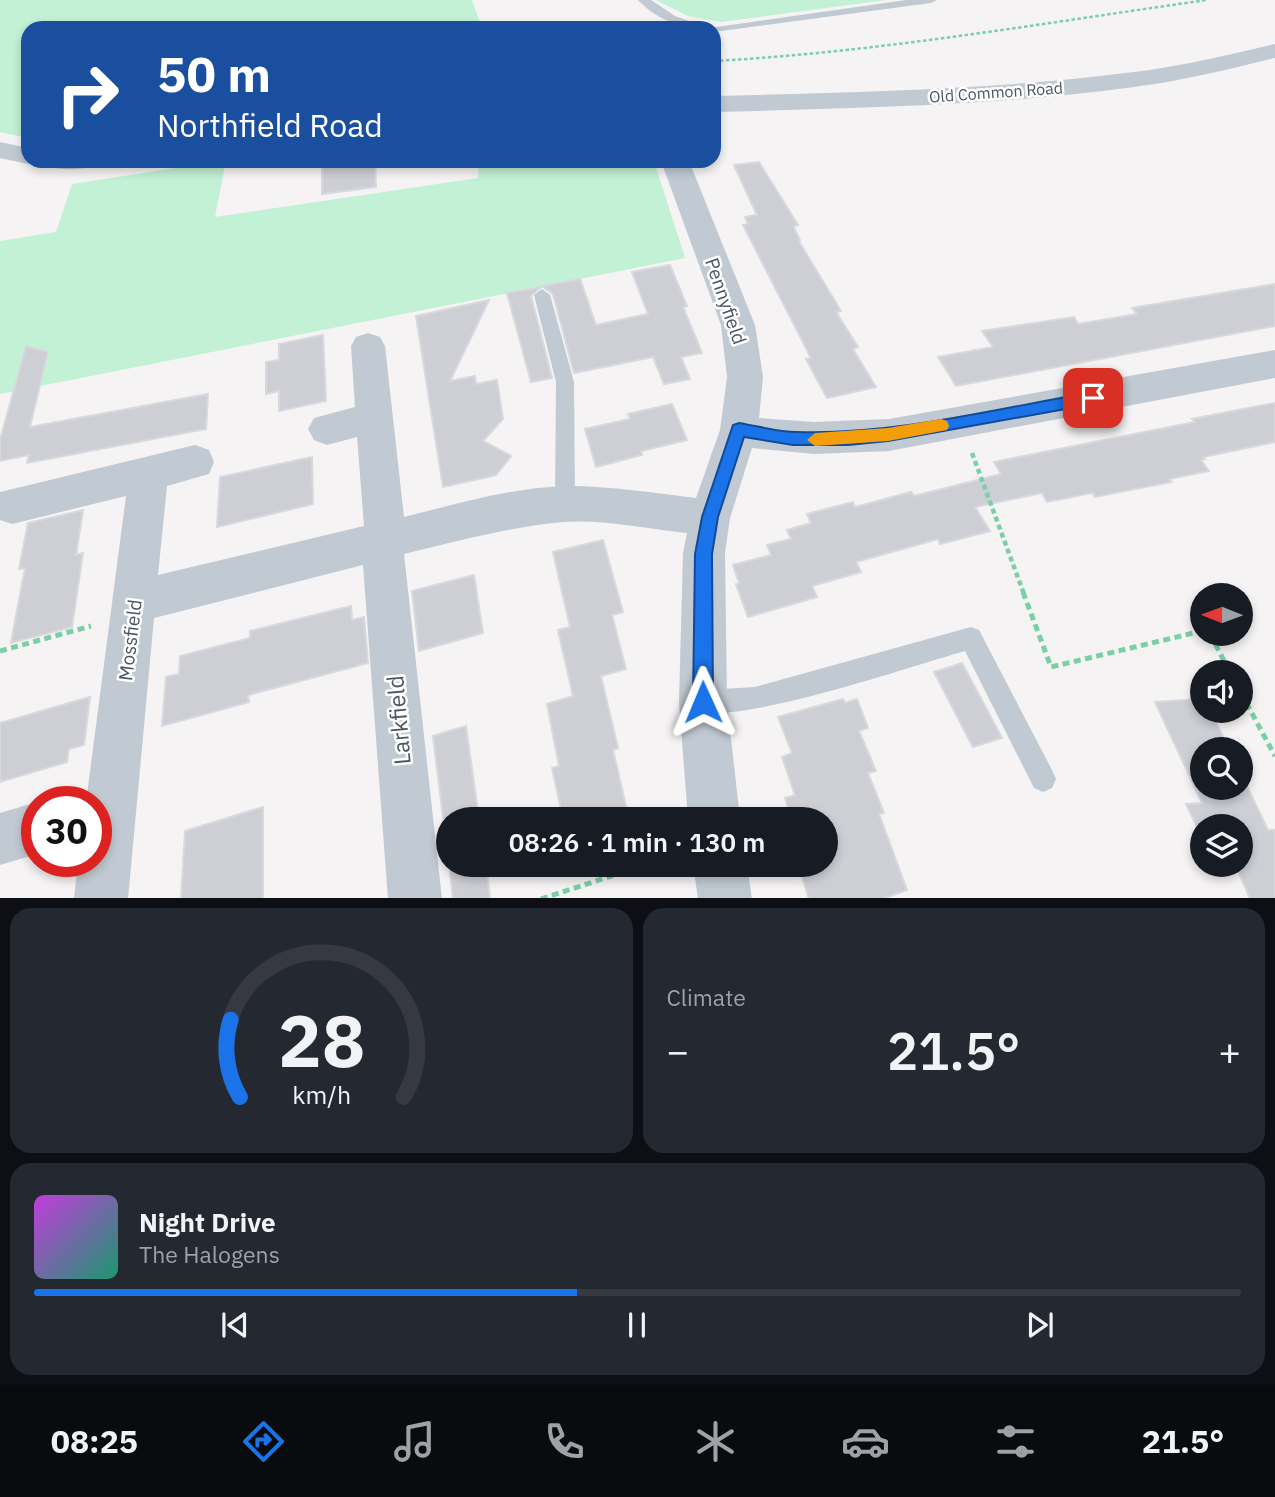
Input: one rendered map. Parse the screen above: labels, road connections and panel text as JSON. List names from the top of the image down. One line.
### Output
{"streets":{"street":["Old Common Road","Pennyfield","Mossfield","Larkfield"]},"north":"left","page":{"turn":["50 m","Northfield Road"],"limit":"30","trip":"08:26 · 1 min · 130 m","tile":"Climate","heat":["−","21.5°","+"],"song":["Night Drive","The Halogens"],"tabs":["08:25","21.5°"],"gauge":["28","km/h"]}}
